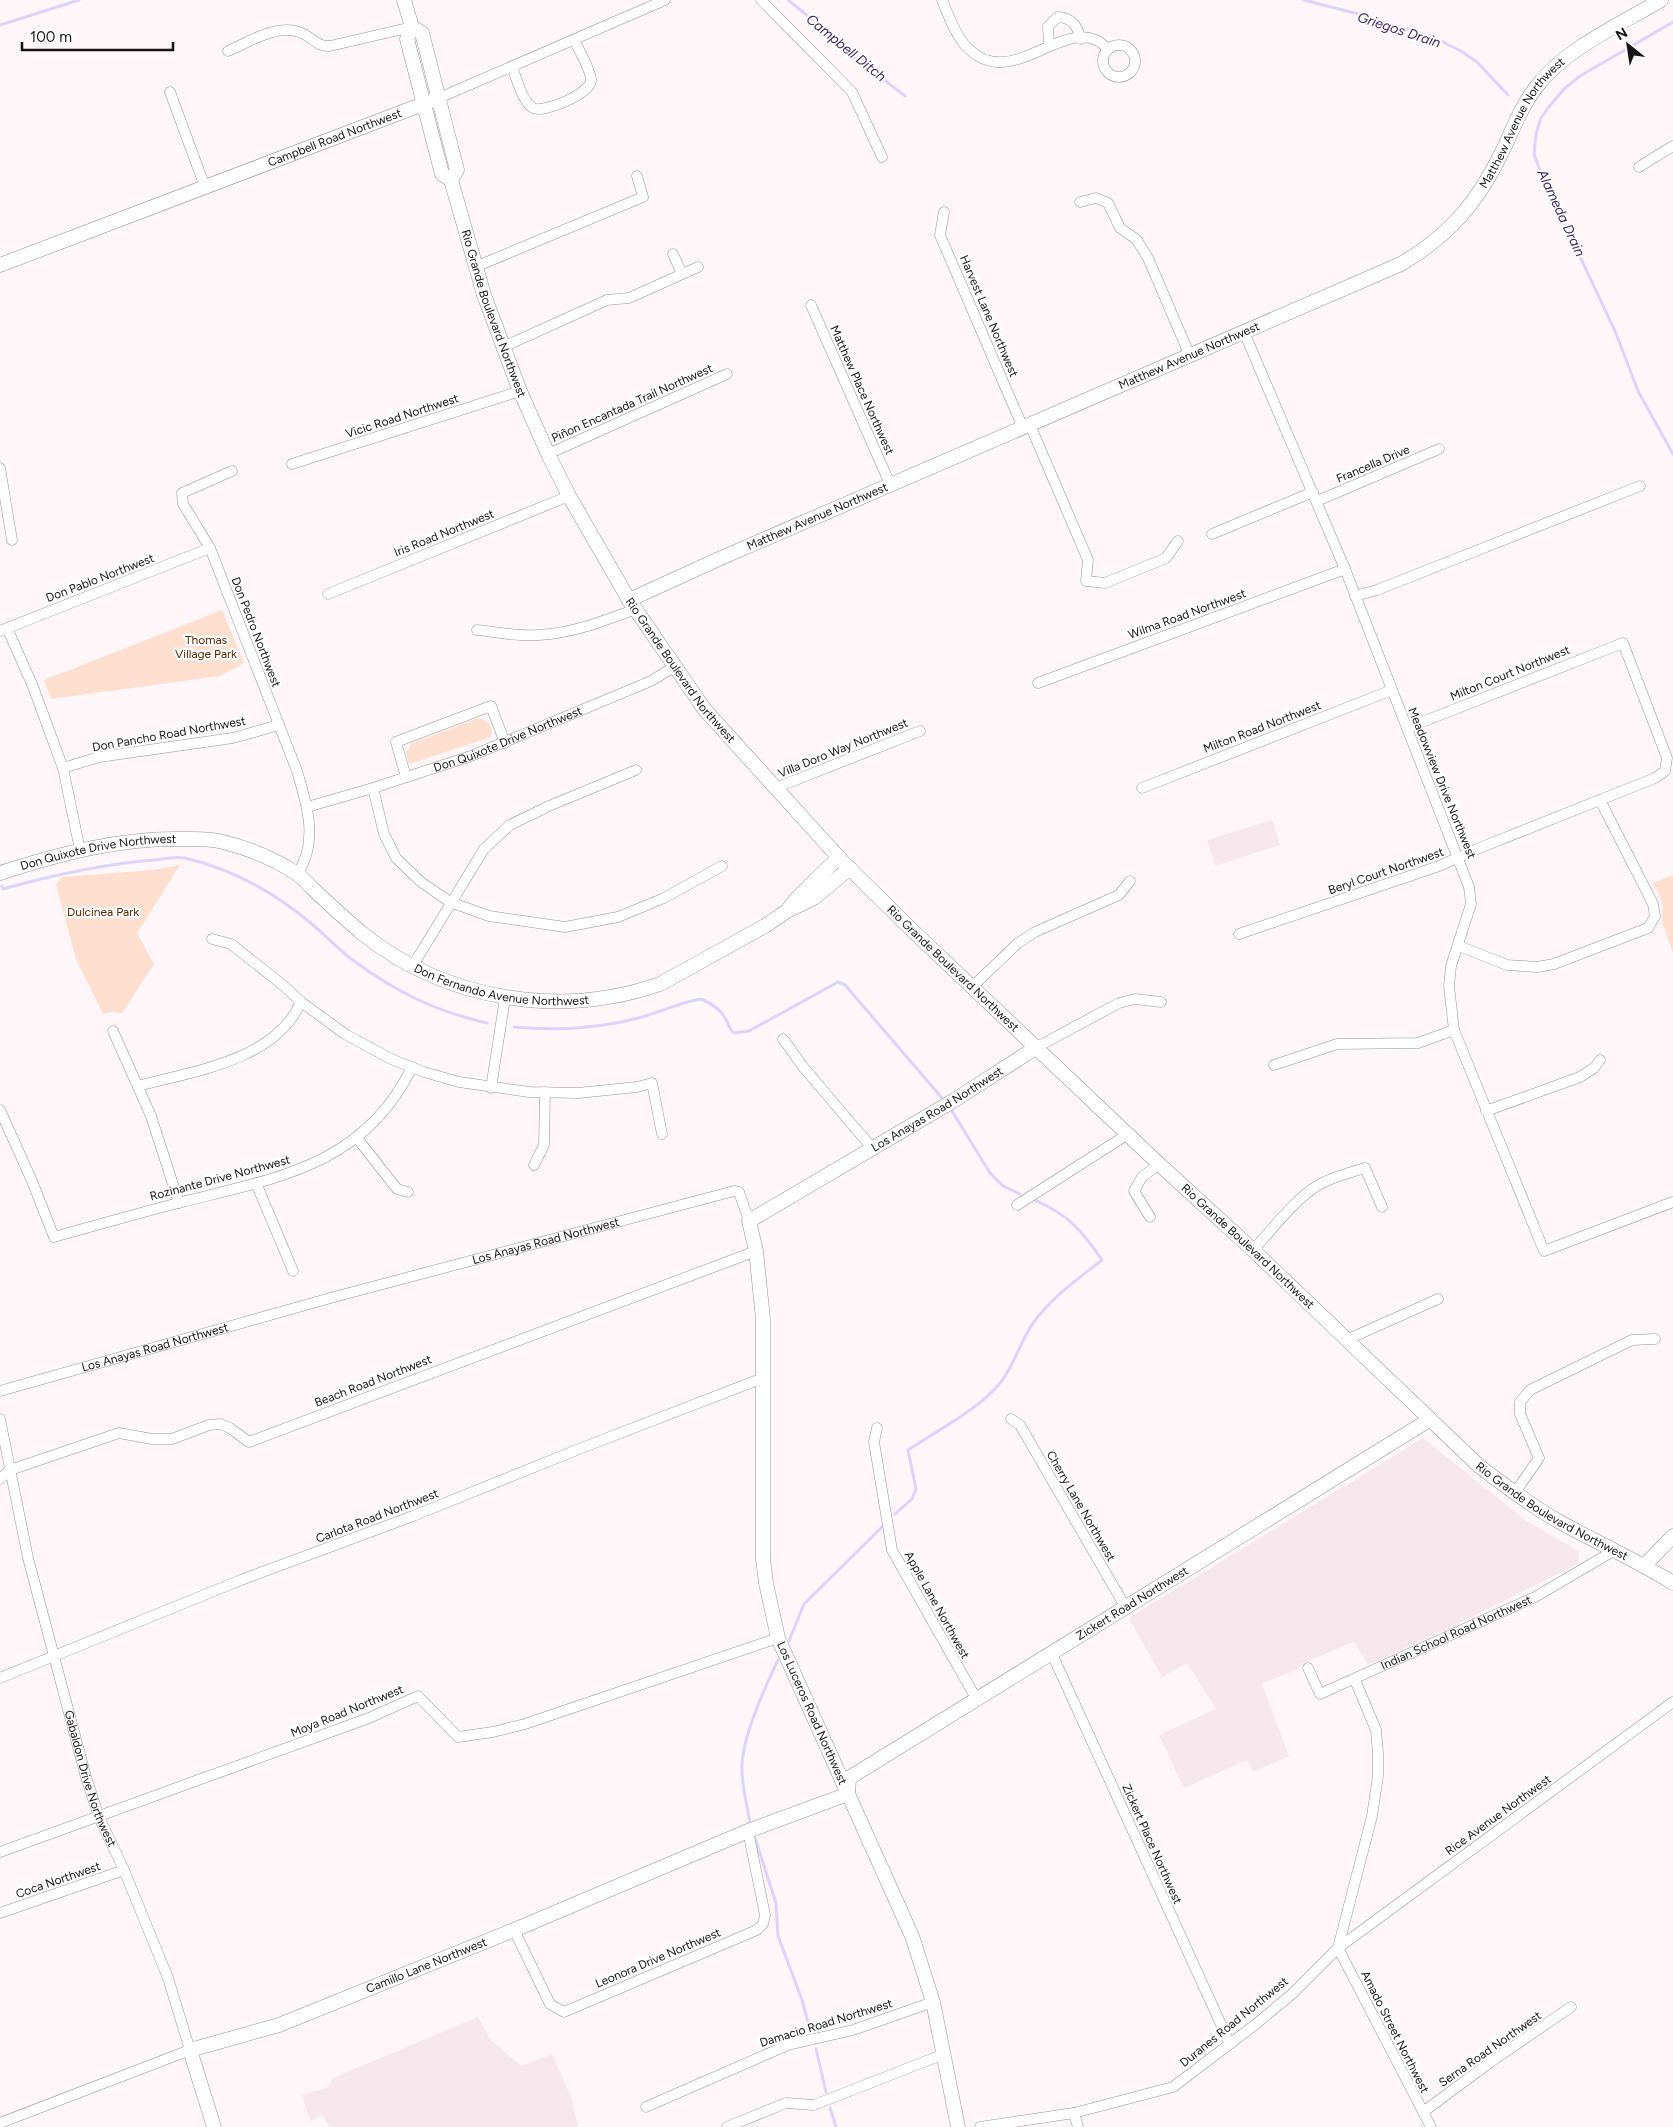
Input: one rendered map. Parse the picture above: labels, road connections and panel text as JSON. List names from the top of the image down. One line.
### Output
{"streets":{"street":["Matthew Avenue Northwest","Campbell Road Northwest","Rio Grande Boulevard Northwest","Harvest Lane Northwest","Matthew Place Northwest","Piñon Encantada Trail Northwest","Vicic Road Northwest","Francella Drive","Iris Road Northwest","Don Pablo Northwest","Wilma Road Northwest","Don Pedro Northwest","Milton Court Northwest","Milton Road Northwest","Don Pancho Road Northwest","Don Quixote Drive Northwest","Villa Doro Way Northwest","Meadowview Drive Northwest","Beryl Court Northwest","Don Fernando Avenue Northwest","Los Anayas Road Northwest","Rozinante Drive Northwest","Beach Road Northwest","Cherry Lane Northwest","Carlota Road Northwest","Zickert Road Northwest","Apple Lane Northwest","Indian School Road Northwest","Moya Road Northwest","Los Luceros Road Northwest","Gabaldon Drive Northwest","Rice Avenue Northwest","Zickert Place Northwest","Coca Northwest","Leonora Drive Northwest","Camillo Lane Northwest","Duranes Road Northwest","Damacio Road Northwest","Amado Street Northwest","Serna Road Northwest"]},"crossings":[["Matthew Avenue Northwest","Rio Grande Boulevard Northwest"],["Matthew Avenue Northwest","Harvest Lane Northwest"],["Matthew Avenue Northwest","Matthew Place Northwest"],["Matthew Avenue Northwest","Meadowview Drive Northwest"],["Campbell Road Northwest","Rio Grande Boulevard Northwest"],["Rio Grande Boulevard Northwest","Piñon Encantada Trail Northwest"],["Rio Grande Boulevard Northwest","Vicic Road Northwest"],["Rio Grande Boulevard Northwest","Iris Road Northwest"],["Rio Grande Boulevard Northwest","Don Quixote Drive Northwest"],["Rio Grande Boulevard Northwest","Villa Doro Way Northwest"],["Rio Grande Boulevard Northwest","Don Fernando Avenue Northwest"],["Rio Grande Boulevard Northwest","Los Anayas Road Northwest"],["Rio Grande Boulevard Northwest","Zickert Road Northwest"],["Rio Grande Boulevard Northwest","Indian School Road Northwest"],["Francella Drive","Meadowview Drive Northwest"],["Don Pablo Northwest","Don Pedro Northwest"],["Wilma Road Northwest","Meadowview Drive Northwest"],["Don Pedro Northwest","Don Pancho Road Northwest"],["Don Pedro Northwest","Don Quixote Drive Northwest"],["Milton Court Northwest","Meadowview Drive Northwest"],["Milton Court Northwest","Beryl Court Northwest"],["Milton Road Northwest","Meadowview Drive Northwest"],["Don Quixote Drive Northwest","Don Fernando Avenue Northwest"],["Meadowview Drive Northwest","Beryl Court Northwest"],["Los Anayas Road Northwest","Los Luceros Road Northwest"],["Beach Road Northwest","Los Luceros Road Northwest"],["Beach Road Northwest","Gabaldon Drive Northwest"],["Cherry Lane Northwest","Zickert Road Northwest"],["Carlota Road Northwest","Los Luceros Road Northwest"],["Carlota Road Northwest","Gabaldon Drive Northwest"],["Zickert Road Northwest","Apple Lane Northwest"],["Zickert Road Northwest","Los Luceros Road Northwest"],["Zickert Road Northwest","Zickert Place Northwest"],["Zickert Road Northwest","Camillo Lane Northwest"],["Moya Road Northwest","Los Luceros Road Northwest"],["Moya Road Northwest","Gabaldon Drive Northwest"],["Los Luceros Road Northwest","Camillo Lane Northwest"],["Los Luceros Road Northwest","Damacio Road Northwest"],["Gabaldon Drive Northwest","Coca Northwest"],["Gabaldon Drive Northwest","Camillo Lane Northwest"],["Rice Avenue Northwest","Duranes Road Northwest"],["Rice Avenue Northwest","Amado Street Northwest"],["Zickert Place Northwest","Duranes Road Northwest"],["Leonora Drive Northwest","Camillo Lane Northwest"],["Duranes Road Northwest","Amado Street Northwest"],["Amado Street Northwest","Serna Road Northwest"]],"water":["Griegos Drain","Campbell Ditch","Alameda Drain"],"parks":["Thomas Village Park","Dulcinea Park"],"scale_bar":"100 m","north":"top left"}
